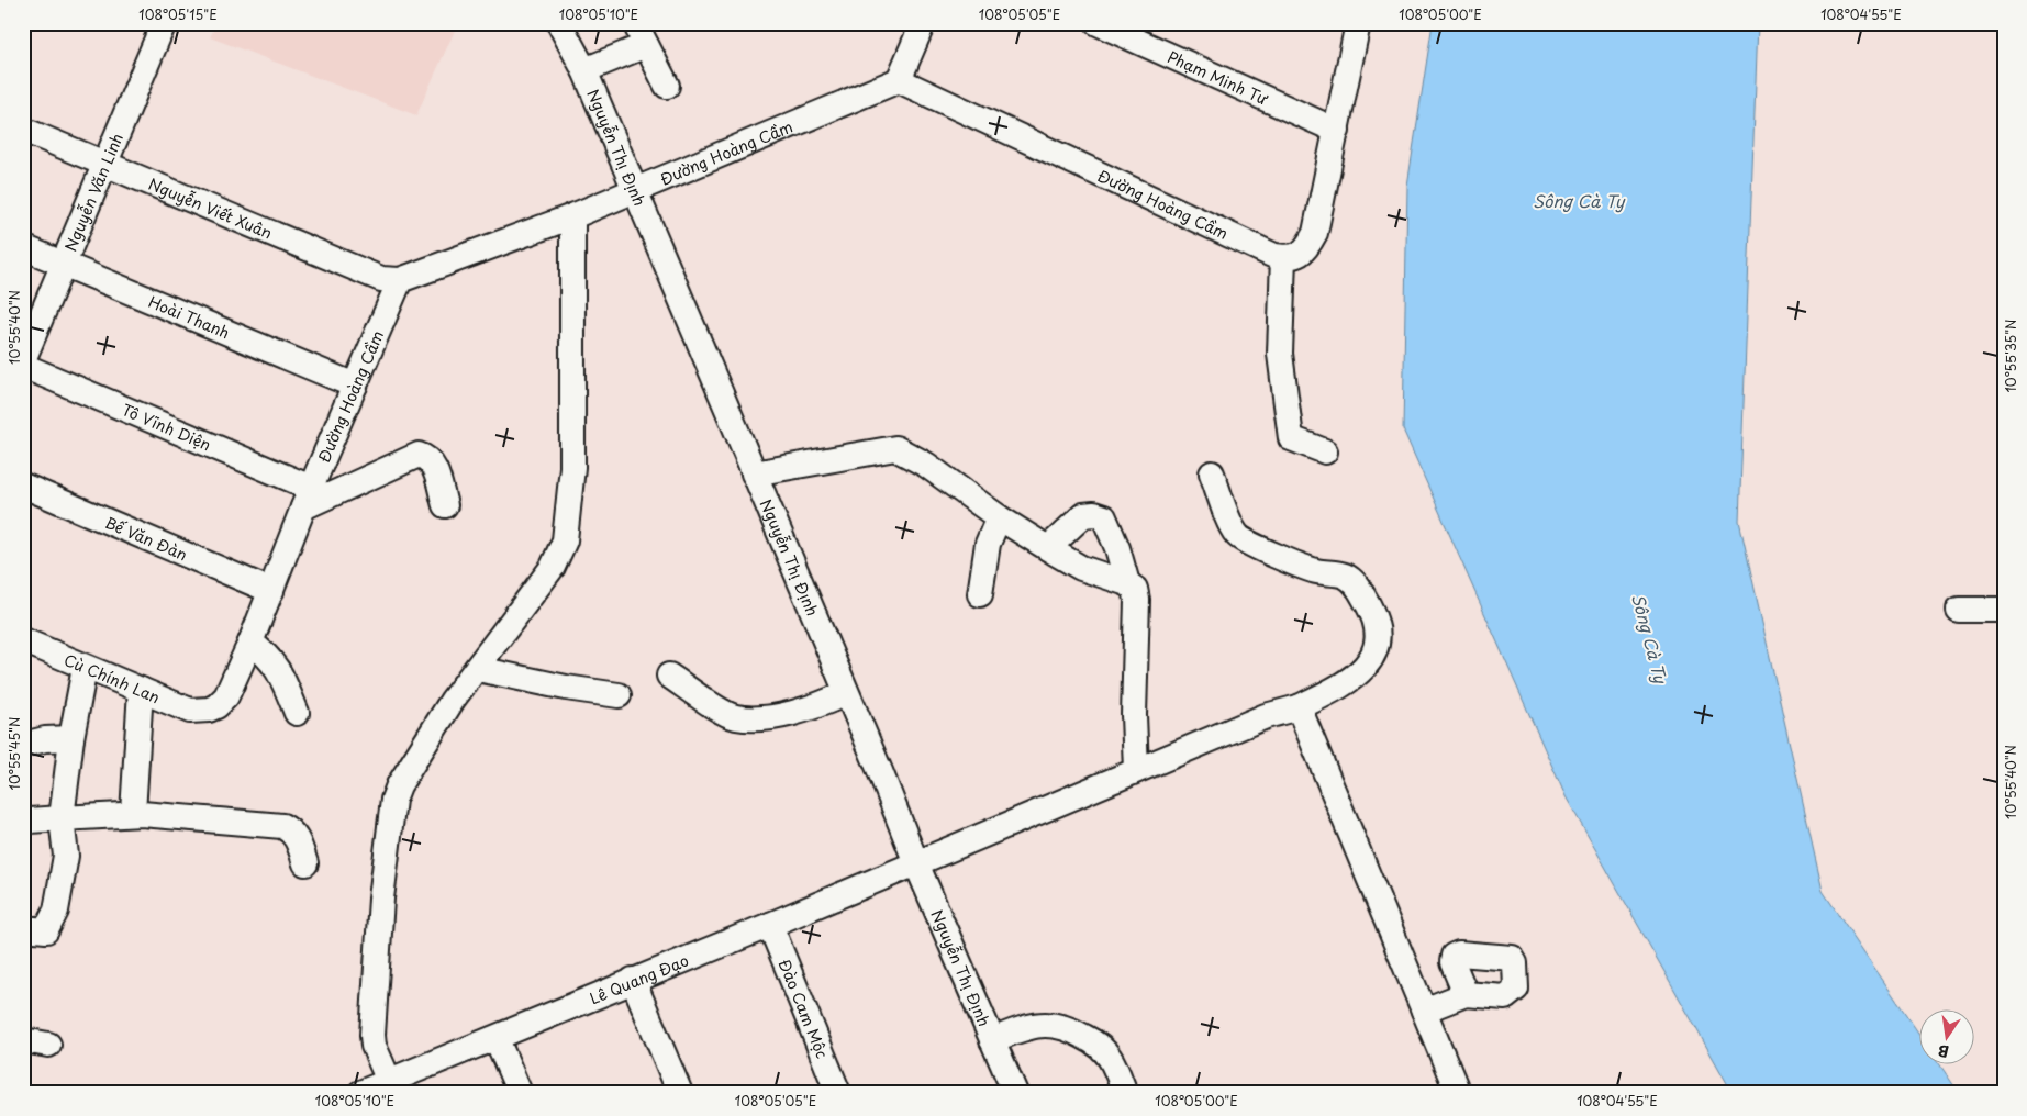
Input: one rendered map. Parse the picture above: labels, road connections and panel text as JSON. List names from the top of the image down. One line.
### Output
{"streets":{"street":["Phạm Minh Tư","Nguyễn Thị Định","Đường Hoàng Cầm","Nguyễn Văn Linh","Nguyễn Viết Xuân","Hoài Thanh","Tô Vĩnh Diện","Bế Văn Đàn","Cù Chính Lan","Lê Quang Đạo","Đào Cam Mộc"]},"crossings":[["Nguyễn Thị Định","Đường Hoàng Cầm"],["Nguyễn Thị Định","Lê Quang Đạo"],["Đường Hoàng Cầm","Nguyễn Viết Xuân"],["Đường Hoàng Cầm","Hoài Thanh"],["Đường Hoàng Cầm","Tô Vĩnh Diện"],["Đường Hoàng Cầm","Bế Văn Đàn"],["Đường Hoàng Cầm","Cù Chính Lan"],["Nguyễn Văn Linh","Nguyễn Viết Xuân"],["Nguyễn Văn Linh","Hoài Thanh"],["Lê Quang Đạo","Đào Cam Mộc"]],"water":["Sông Cà Ty"],"north":"bottom","coordinates":["108°05'15\"E","108°05'10\"E","108°05'05\"E","108°05'00\"E","108°04'55\"E","10°55'40\"N","10°55'35\"N","10°55'45\"N"]}
